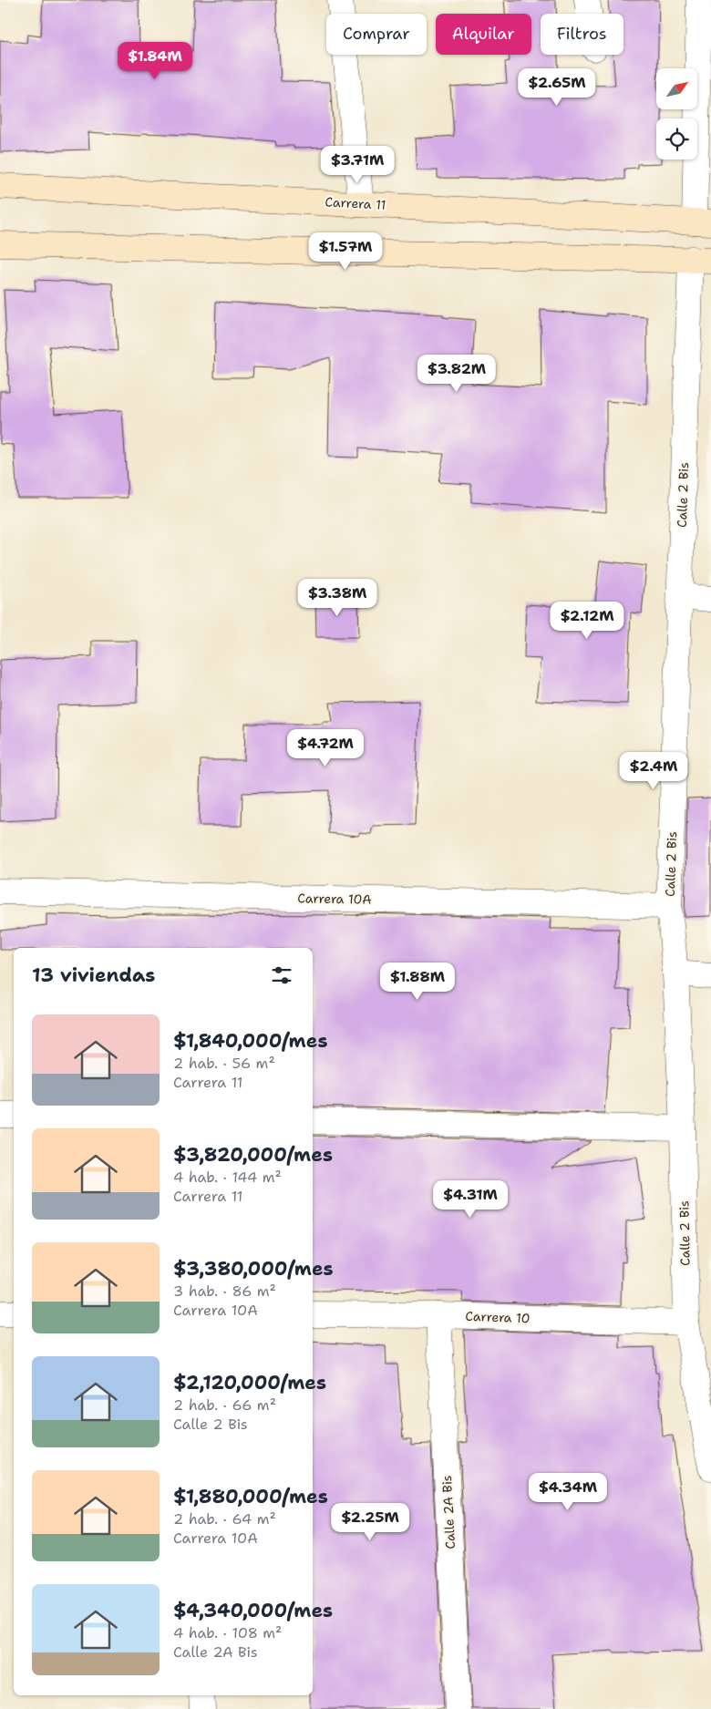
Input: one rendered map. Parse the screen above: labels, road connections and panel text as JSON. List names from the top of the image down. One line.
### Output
{"streets":{"main road":["Carrera 11"],"street":["Calle 2 Bis","Carrera 10A","Carrera 10","Calle 2A Bis"]},"crossings":[["Calle 2 Bis","Carrera 10A"],["Calle 2 Bis","Carrera 10"],["Carrera 10","Calle 2A Bis"]],"north":"top right","page":{"chip":["Comprar","Alquilar","Filtros"],"price":["$1.84M","$2.65M","$3.71M","$1.57M","$3.82M","$3.38M","$2.12M","$4.72M","$2.4M","$1.88M","$4.31M","$4.34M","$2.25M"],"heading":"13 viviendas","list":[{"name":"$1,840,000/mes","note":"2 hab. · 56 m² · Carrera 11"},{"name":"$3,820,000/mes","note":"4 hab. · 144 m² · Carrera 11"},{"name":"$3,380,000/mes","note":"3 hab. · 86 m² · Carrera 10A"},{"name":"$2,120,000/mes","note":"2 hab. · 66 m² · Calle 2 Bis"},{"name":"$1,880,000/mes","note":"2 hab. · 64 m² · Carrera 10A"},{"name":"$4,340,000/mes","note":"4 hab. · 108 m² · Calle 2A Bis"}]}}
